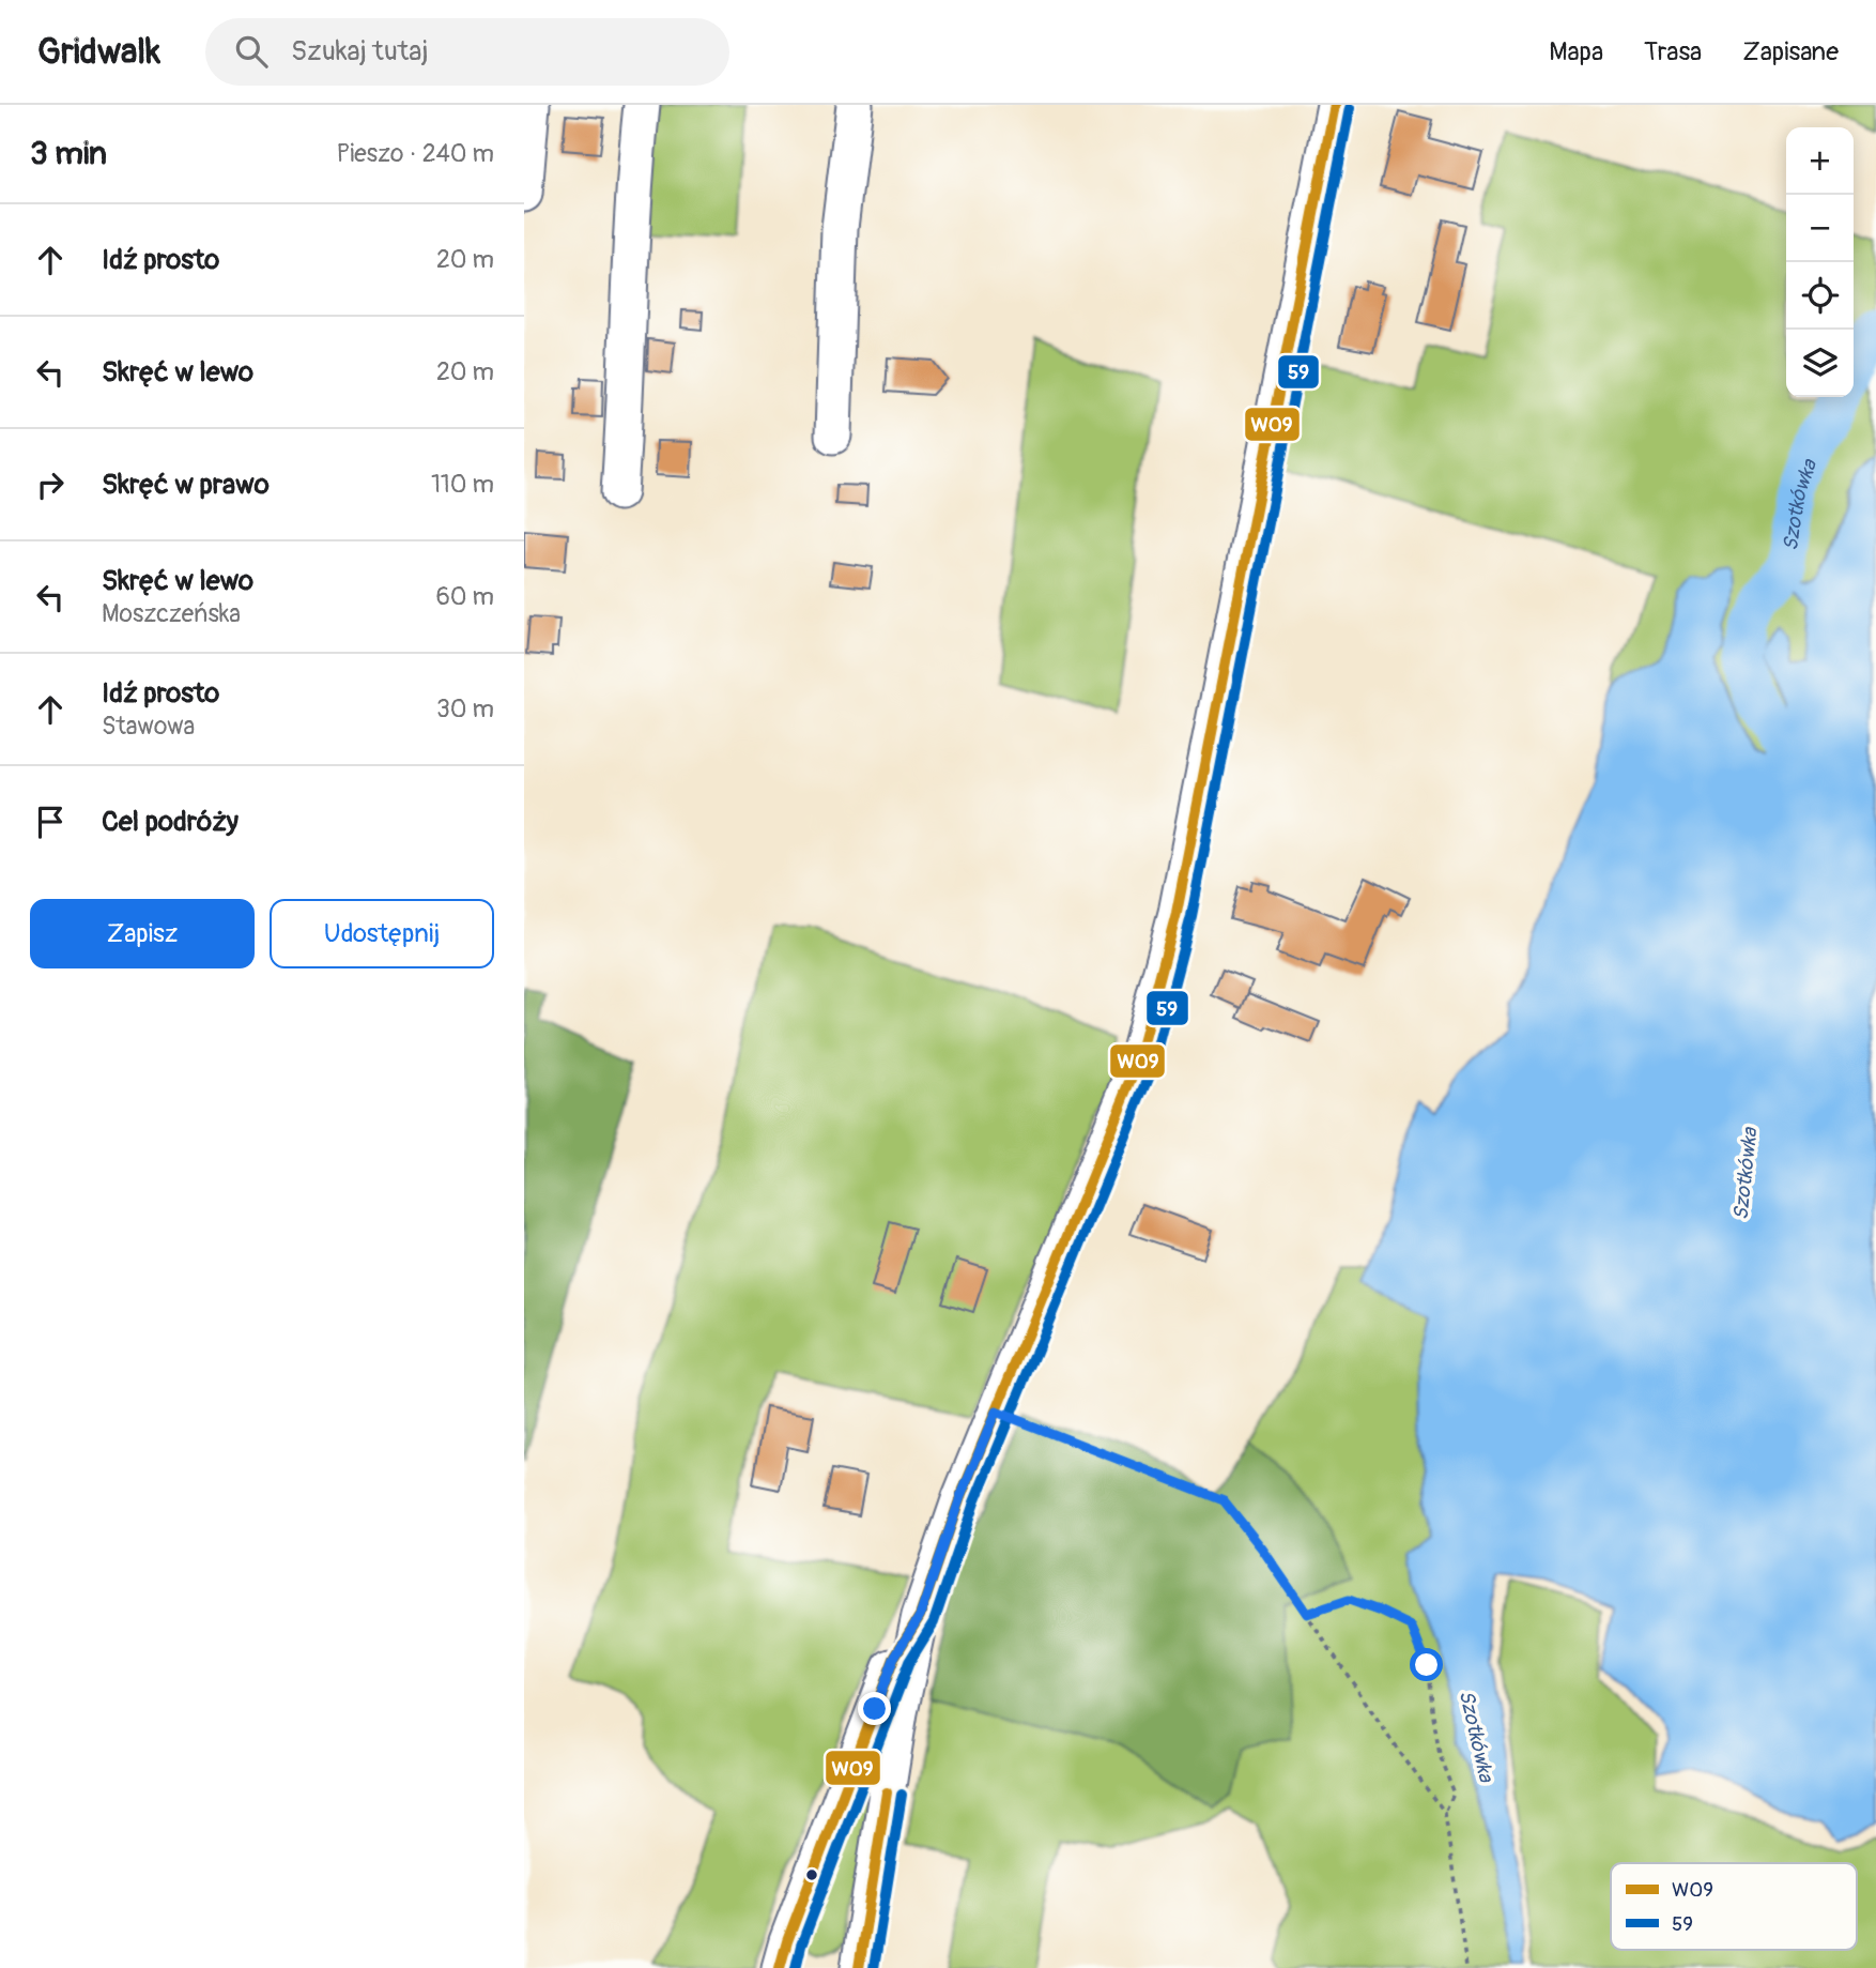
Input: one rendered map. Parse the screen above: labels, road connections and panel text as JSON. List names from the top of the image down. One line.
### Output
{"water":["Szotkówka"],"lines":["transit line W09","transit line 59"],"legend":["W09","59"],"page":{"header":"Gridwalk","search":"Szukaj tutaj","nav":["Mapa","Trasa","Zapisane"],"heading":["3 min","Pieszo · 240 m"],"map_buttons":["+","−"],"list":[["Idź prosto","20 m"],["Skręć w lewo","20 m"],["Skręć w prawo","110 m"],["Skręć w lewo","Moszczeńska","60 m"],["Idź prosto","Stawowa","30 m"],"Cel podróży"],"buttons":["Zapisz","Udostępnij"]}}
